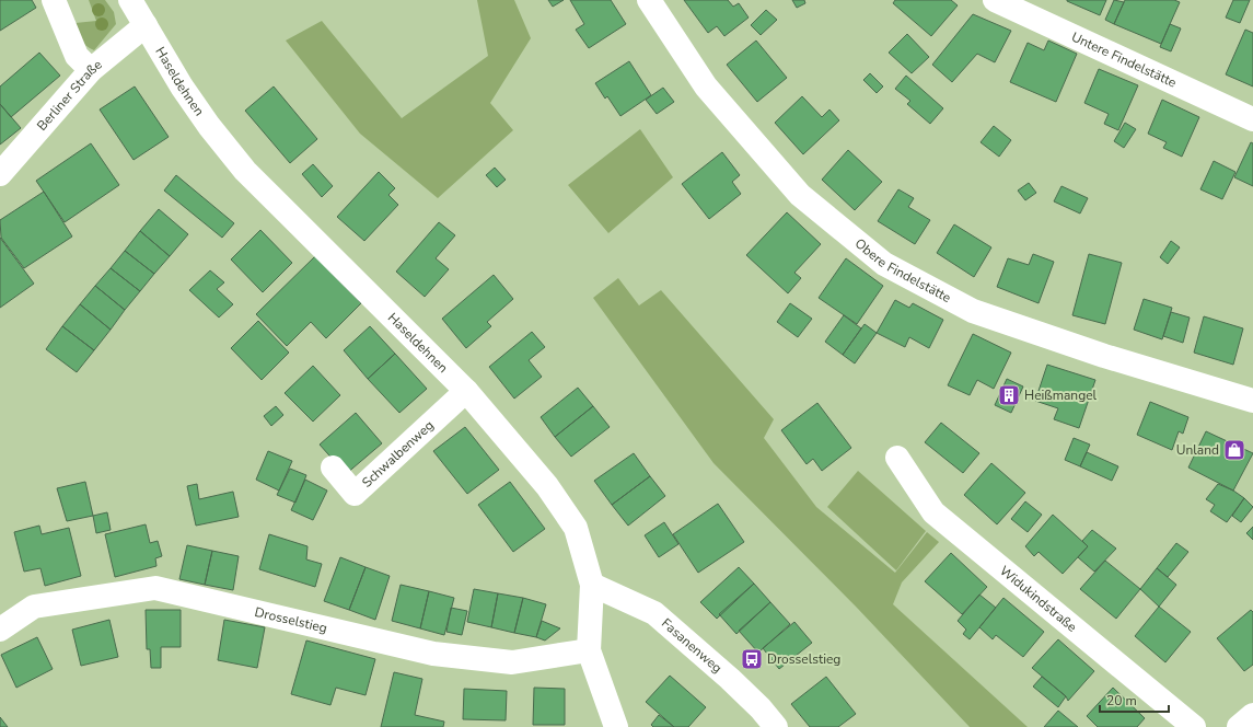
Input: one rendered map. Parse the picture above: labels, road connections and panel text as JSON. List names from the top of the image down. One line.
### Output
{"streets":{"street":["Untere Findelstätte","Haseldehnen","Berliner Straße","Obere Findelstätte","Schwalbenweg","Widukindstraße","Drosselstieg","Fasanenweg"]},"crossings":[["Haseldehnen","Berliner Straße"],["Haseldehnen","Schwalbenweg"],["Haseldehnen","Drosselstieg"],["Haseldehnen","Fasanenweg"]],"places":{"building":["Heißmangel"],"shop":["Unland"],"bus stop":["Drosselstieg"]},"scale_bar":"20 m"}
